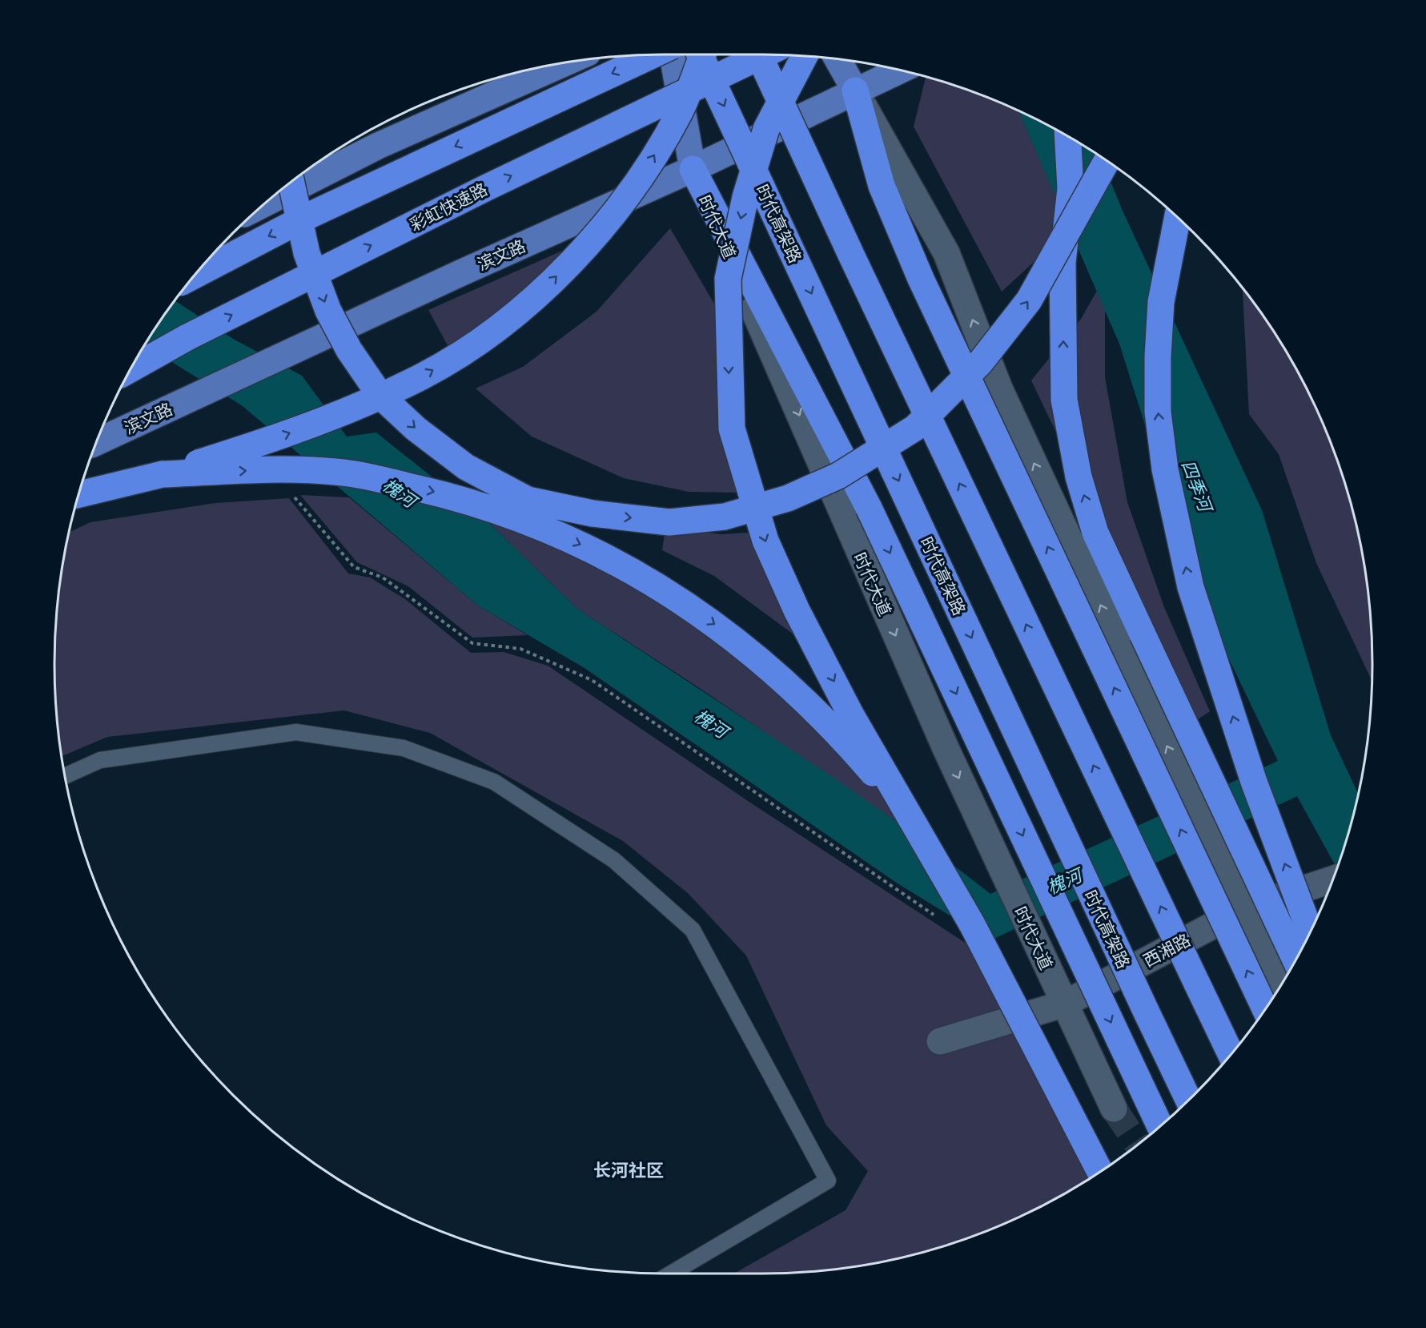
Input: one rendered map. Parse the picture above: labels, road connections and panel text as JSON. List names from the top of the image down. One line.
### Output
{"streets":{"highway":["彩虹快速路","时代高架路"],"main road":["时代大道","滨文路","西湘路"]},"crossings":[["时代大道","滨文路"],["时代大道","西湘路"]],"districts":["长河社区"],"water":["四季河","槐河"]}
